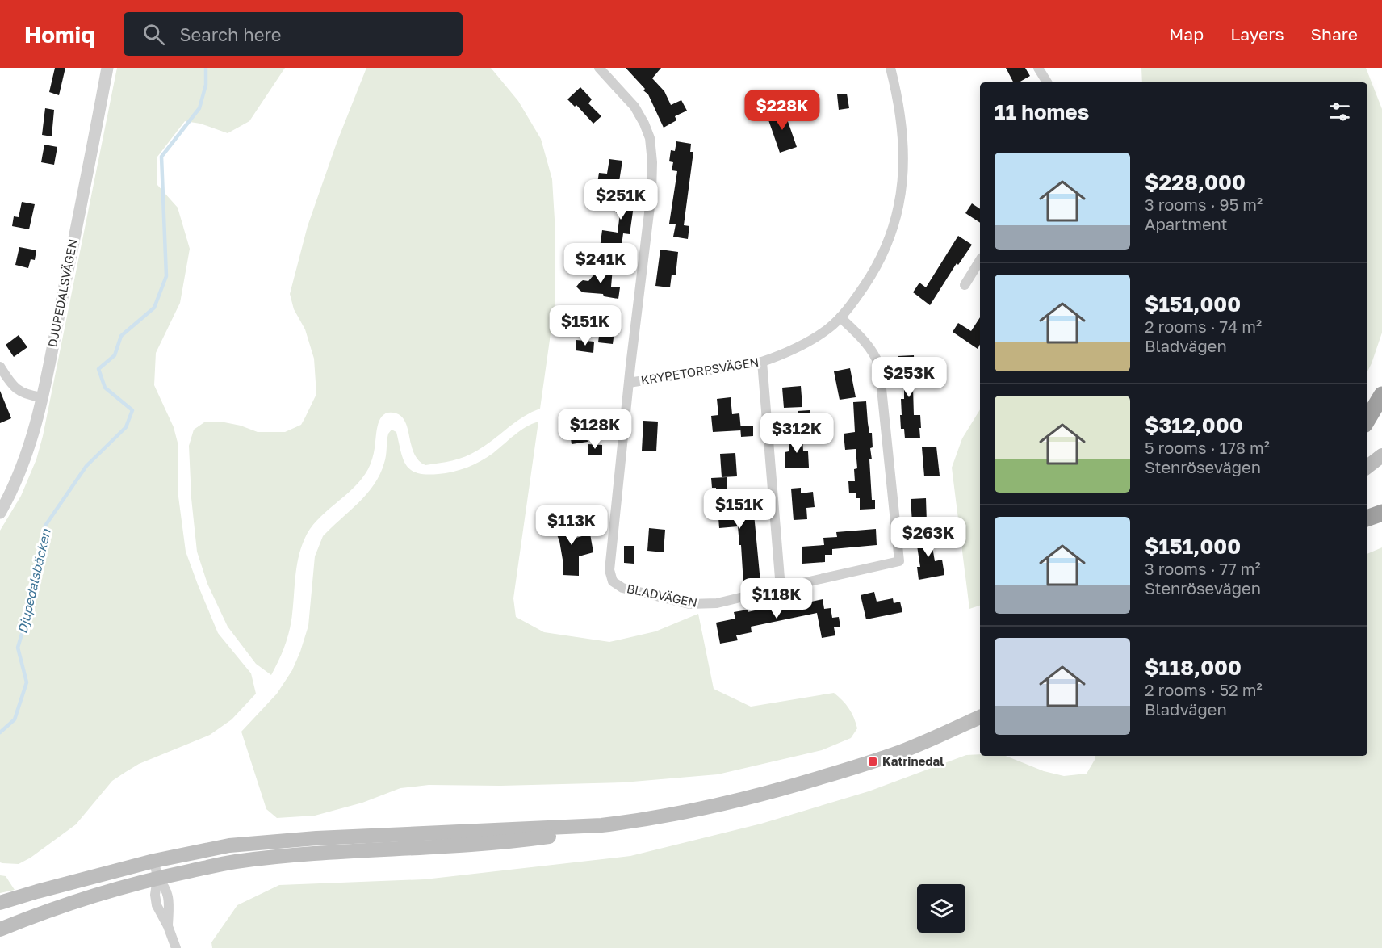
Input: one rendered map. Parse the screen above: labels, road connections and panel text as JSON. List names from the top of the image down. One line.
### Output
{"streets":{"street":["DJUPEDALSVÄGEN","KRYPETORPSVÄGEN","BLADVÄGEN"]},"crossings":[["KRYPETORPSVÄGEN","BLADVÄGEN"]],"water":["Djupedalsbäcken"],"places":{"transit":["Katrinedal"]},"page":{"header":"Homiq","search":"Search here","nav":["Map","Layers","Share"],"heading":"11 homes","price":["$228K","$251K","$241K","$151K","$253K","$128K","$312K","$151K","$113K","$263K","$118K"],"list":[{"name":"$228,000","note":"3 rooms · 95 m² · Apartment"},{"name":"$151,000","note":"2 rooms · 74 m² · Bladvägen"},{"name":"$312,000","note":"5 rooms · 178 m² · Stenrösevägen"},{"name":"$151,000","note":"3 rooms · 77 m² · Stenrösevägen"},{"name":"$118,000","note":"2 rooms · 52 m² · Bladvägen"}]}}
